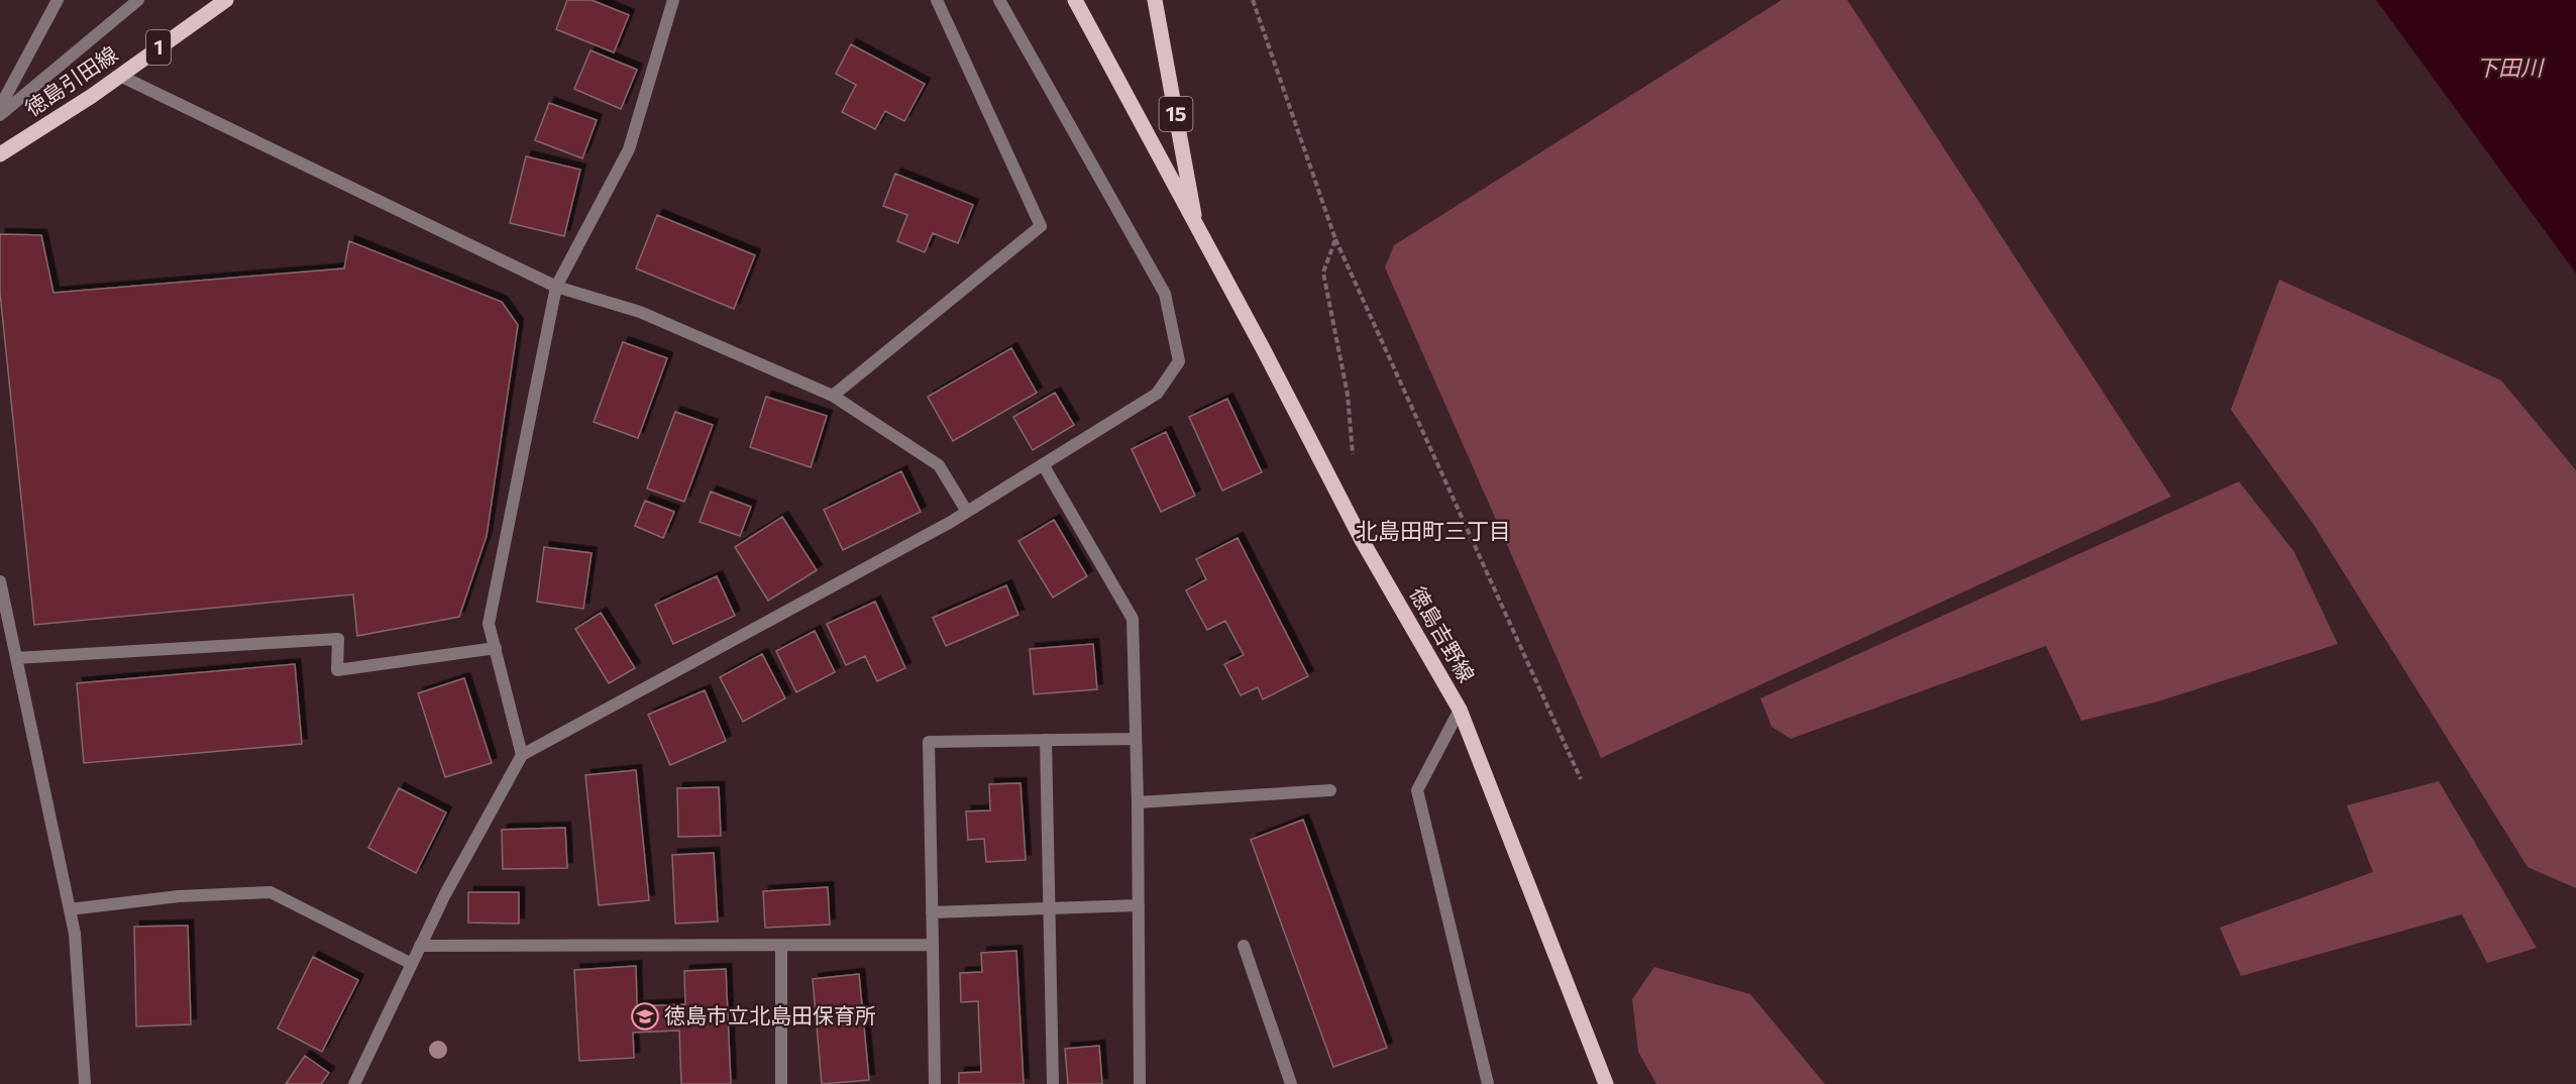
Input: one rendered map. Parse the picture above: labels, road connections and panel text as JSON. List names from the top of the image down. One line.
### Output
{"streets":{"main road":["1","徳島引田線","15","徳島吉野線"]},"districts":["北島田町三丁目"],"water":["下田川"],"places":{"school or university":["徳島市立北島田保育所"]}}
